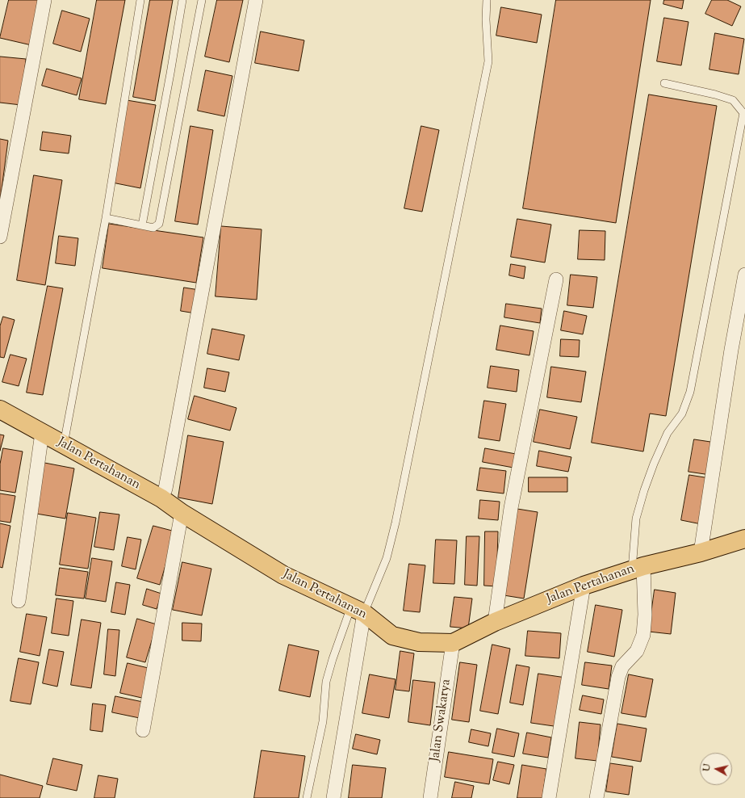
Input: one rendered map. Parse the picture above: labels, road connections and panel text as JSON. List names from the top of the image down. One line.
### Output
{"streets":{"main road":["Jalan Pertahanan"],"street":["Jalan Swakarya"]},"crossings":[["Jalan Pertahanan","Jalan Swakarya"]],"north":"left"}
